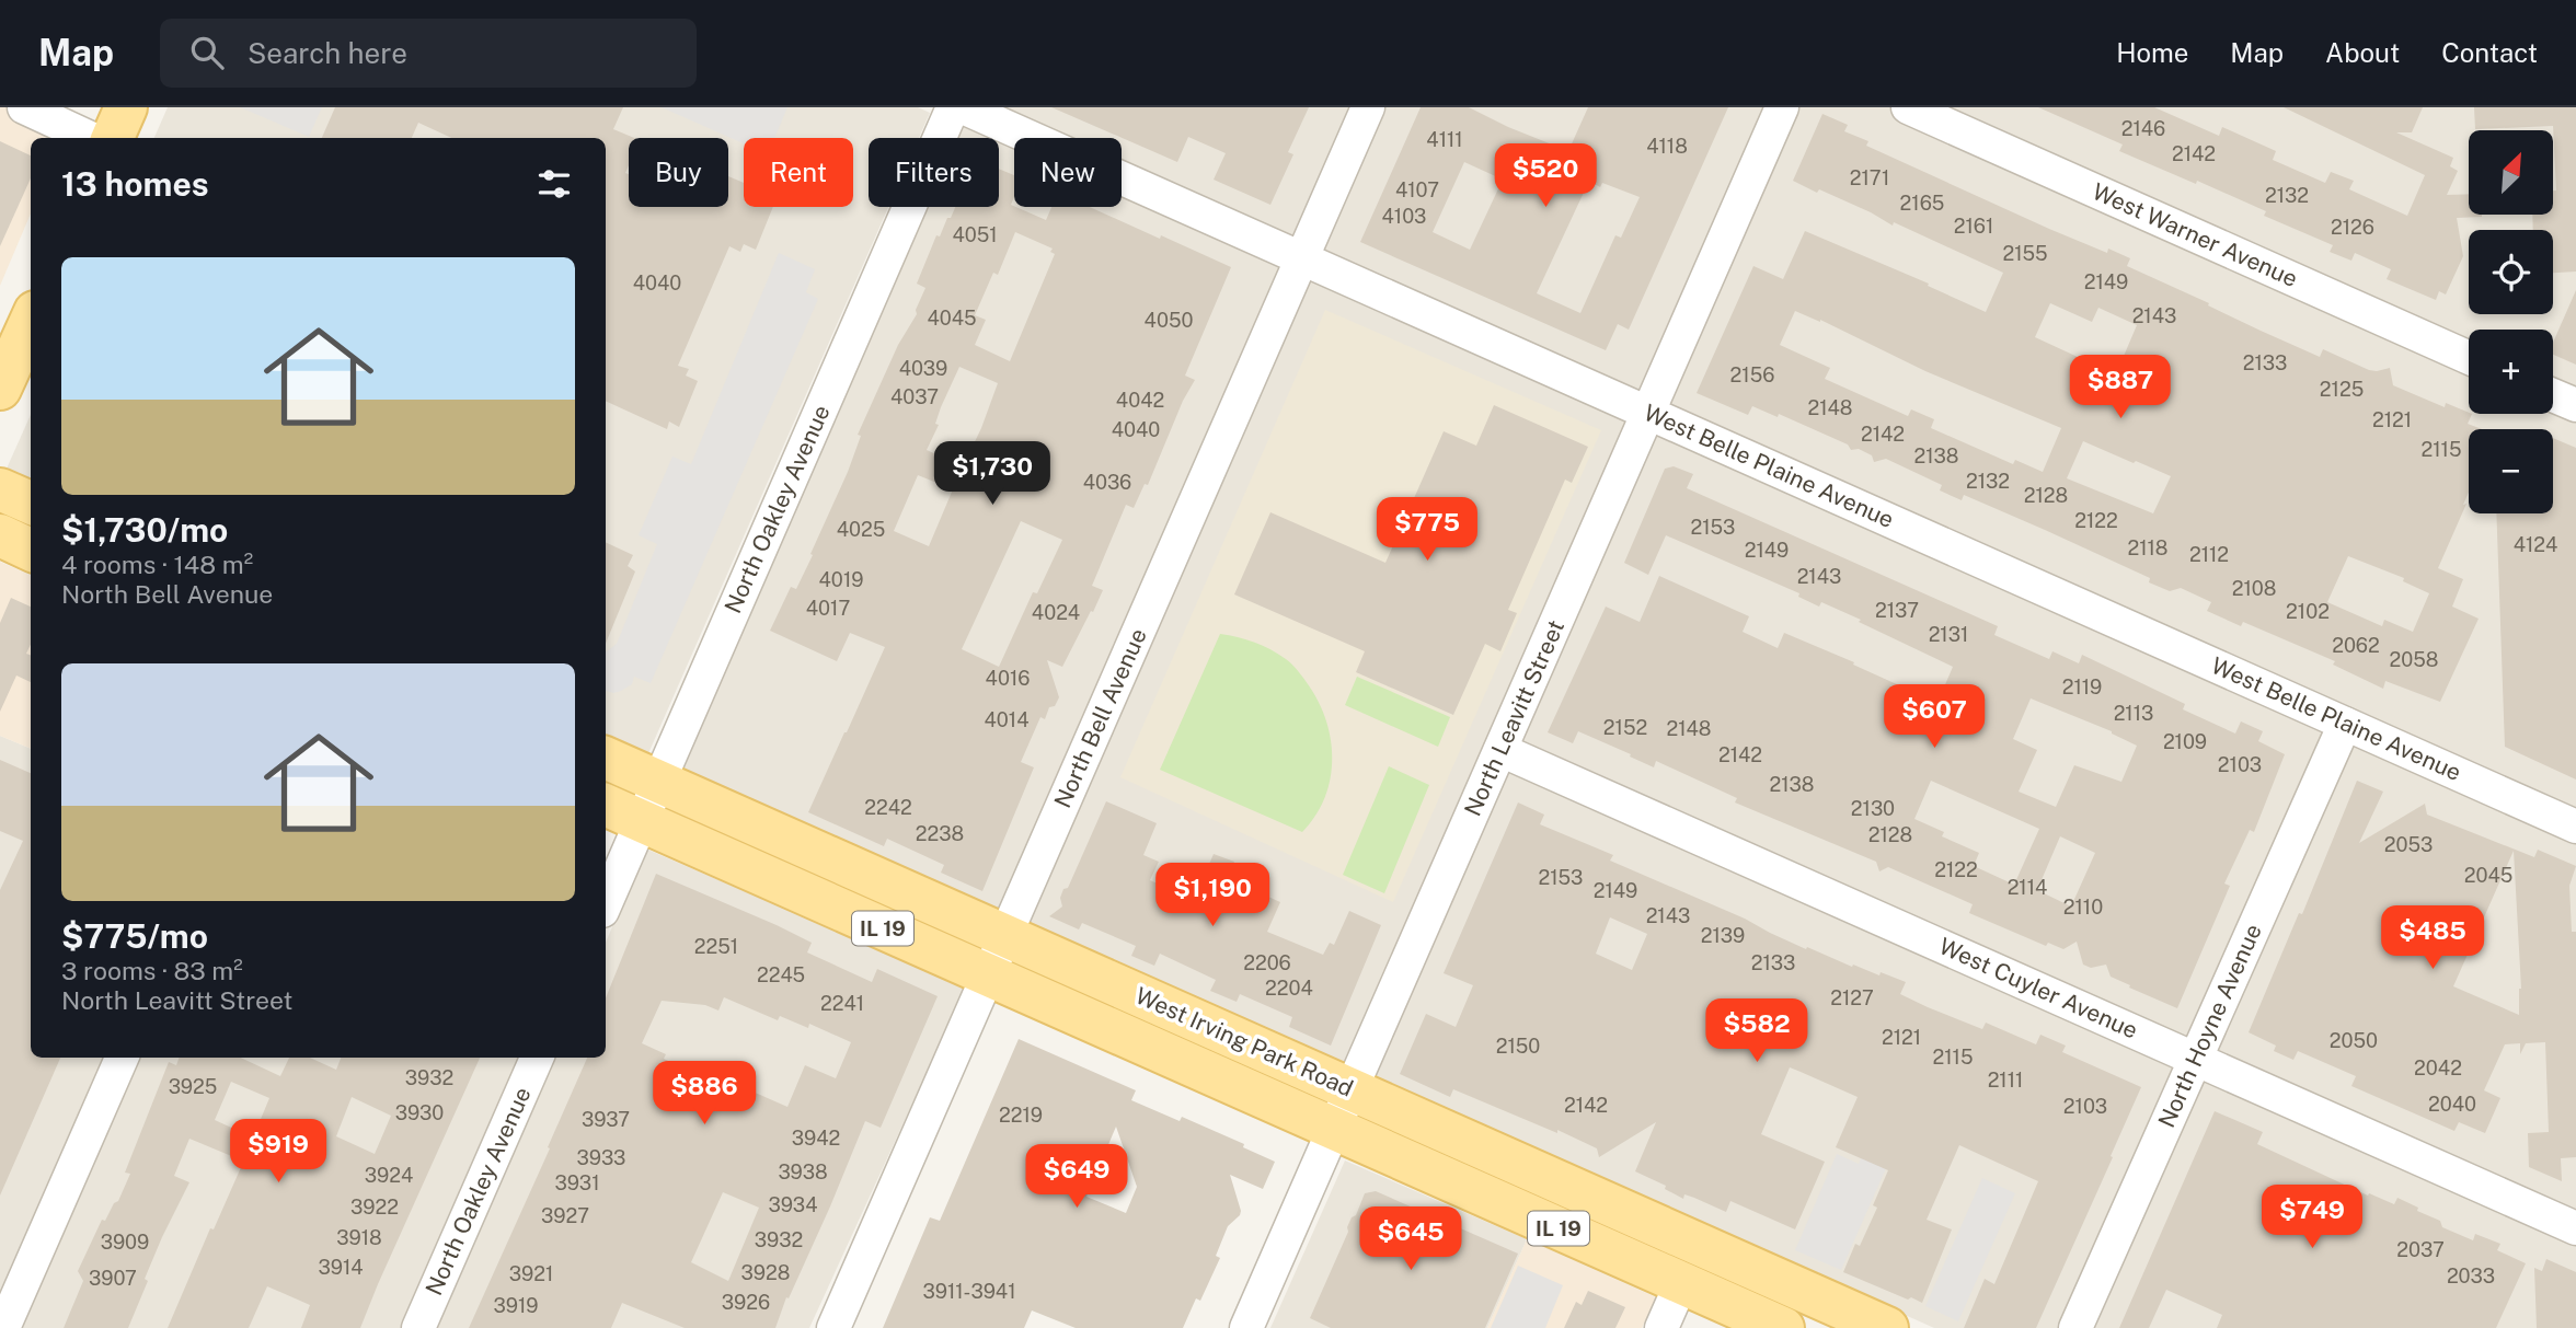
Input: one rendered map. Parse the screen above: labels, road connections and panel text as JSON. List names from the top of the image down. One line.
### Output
{"streets":{"main road":["IL 19","West Irving Park Road"],"street":["West Warner Avenue","West Belle Plaine Avenue","North Oakley Avenue","North Bell Avenue","North Leavitt Street","West Cuyler Avenue","North Hoyne Avenue"]},"crossings":[["West Belle Plaine Avenue","North Bell Avenue"],["West Belle Plaine Avenue","North Leavitt Street"],["West Belle Plaine Avenue","North Hoyne Avenue"],["North Oakley Avenue","West Irving Park Road"],["North Bell Avenue","West Irving Park Road"],["North Leavitt Street","West Cuyler Avenue"],["North Leavitt Street","West Irving Park Road"],["West Cuyler Avenue","North Hoyne Avenue"]],"house_numbers":["2146","4111","4118","2142","2171","4107","2132","2165","4103","2161","2126","4051","2155","2149","4040","2143","4045","4050","2133","4039","2156","2125","4037","4042","2148","2121","4040","2142","2115","2138","2132","4036","2128","2122","2153","4025","4124","2118","2149","2112","2143","4019","2108","4017","2137","2102","4024","2131","2062","2058","4016","2119","2113","4014","2152","2148","2109","2142","2103","2138","2242","2130","2238","2128","2053","2122","2045","2153","2114","2149","2110","2143","2139","2251","2206","2133","2245","2204","2127","2241","2121","2050","2150","2115","2042","3932","2111","3925","2040","2142","2103","3930","2219","3937","3942","3933","3938","3924","3931","3934","3922","3927","3918","3932","3909","2037","3914","3928","3921","2033","3907","3911-3941","3926","3919"],"north":"top right","page":{"header":"Map","search":"Search here","nav":["Home","Map","About","Contact"],"map_buttons":["+","−"],"chip":["Buy","Rent","Filters","New"],"heading":"13 homes","price":["$520","$887","$1,730","$775","$607","$1,190","$485","$582","$886","$919","$649","$749","$645"],"list":[{"name":"$1,730/mo","note":"4 rooms · 148 m² · North Bell Avenue"},{"name":"$775/mo","note":"3 rooms · 83 m² · North Leavitt Street"}]}}
